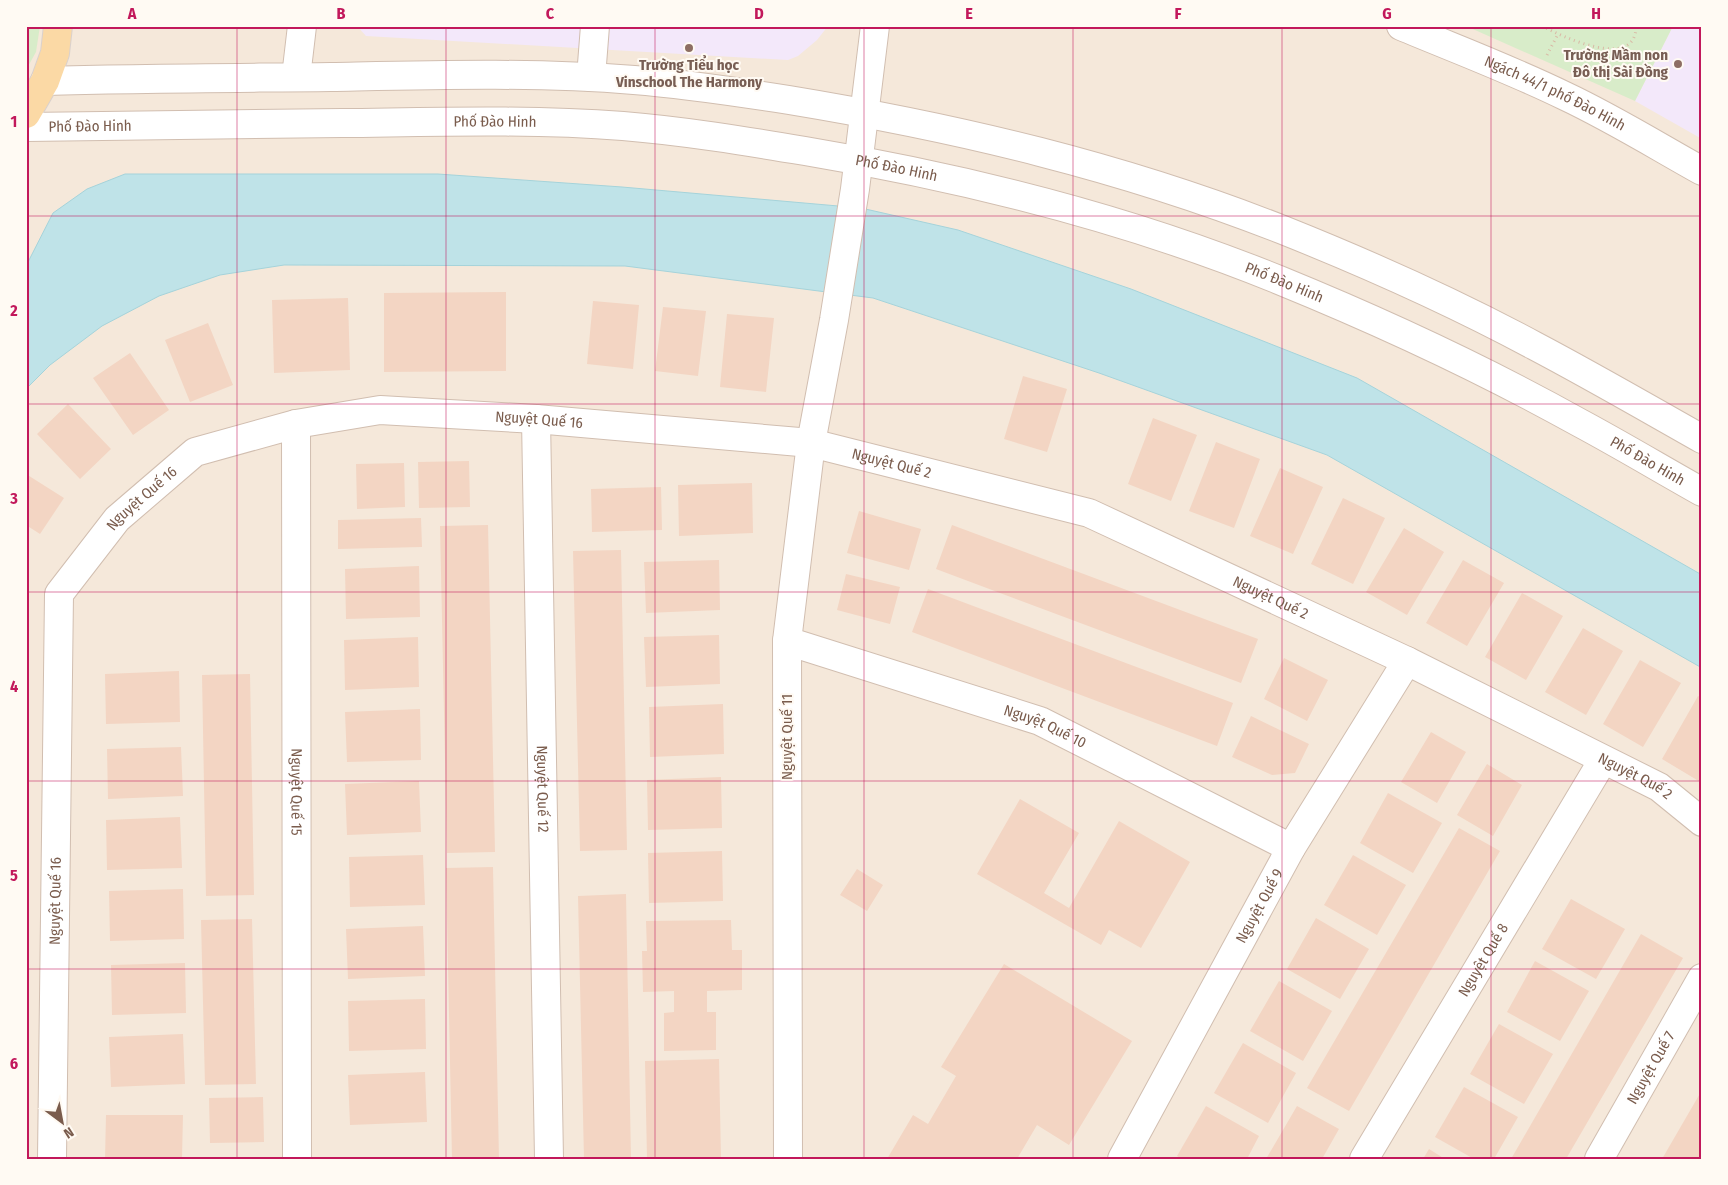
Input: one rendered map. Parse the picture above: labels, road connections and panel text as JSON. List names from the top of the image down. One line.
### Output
{"streets":{"street":["Ngách 44/1 phố Đào Hinh","Phố Đào Hinh","Nguyệt Quế 16","Nguyệt Quế 2","Nguyệt Quế 10","Nguyệt Quế 11","Nguyệt Quế 12","Nguyệt Quế 15","Nguyệt Quế 9","Nguyệt Quế 8","Nguyệt Quế 7"]},"crossings":[["Phố Đào Hinh","Nguyệt Quế 11"],["Nguyệt Quế 16","Nguyệt Quế 2"],["Nguyệt Quế 16","Nguyệt Quế 11"],["Nguyệt Quế 16","Nguyệt Quế 12"],["Nguyệt Quế 16","Nguyệt Quế 15"],["Nguyệt Quế 2","Nguyệt Quế 11"],["Nguyệt Quế 2","Nguyệt Quế 9"],["Nguyệt Quế 2","Nguyệt Quế 8"],["Nguyệt Quế 10","Nguyệt Quế 11"],["Nguyệt Quế 10","Nguyệt Quế 9"]],"places":["Trường Tiểu học Vinschool The Harmony","Trường Mầm non Đô thị Sài Đồng"],"north":"bottom right","grid":{"columns":["A","B","C","D","E","F","G","H"],"rows":["1","2","3","4","5","6"]}}
